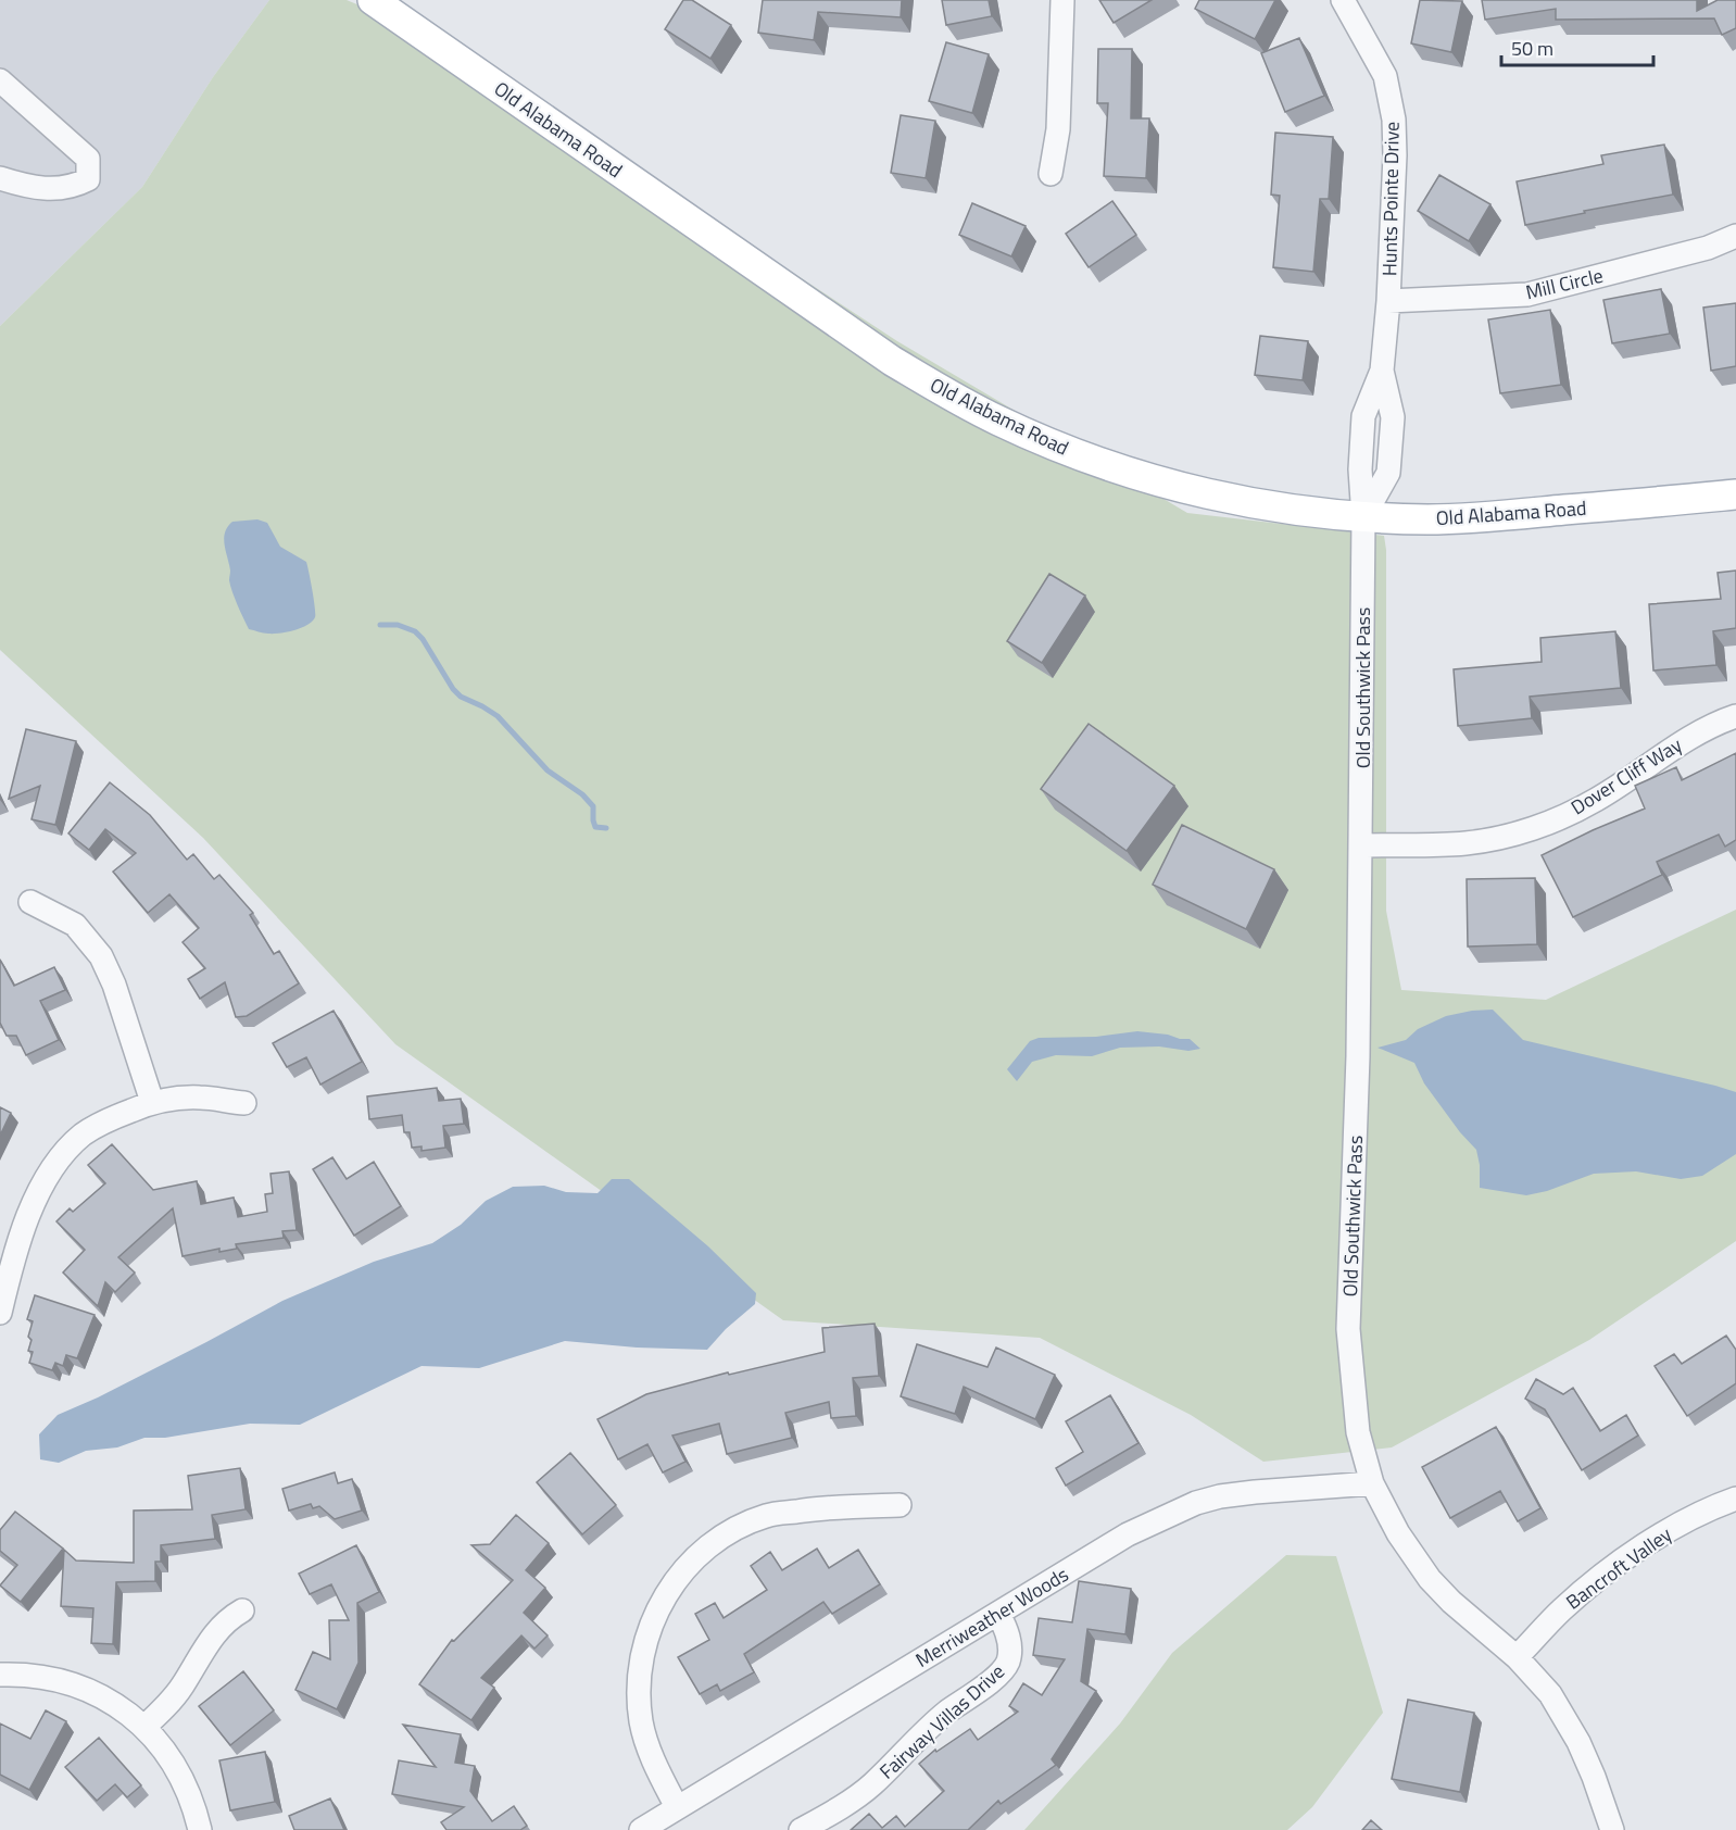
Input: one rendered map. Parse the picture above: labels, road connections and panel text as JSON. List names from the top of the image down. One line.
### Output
{"streets":{"main road":["Old Alabama Road"],"street":["Hunts Pointe Drive","Mill Circle","Old Southwick Pass","Dover Cliff Way","Bancroft Valley","Merriweather Woods","Fairway Villas Drive"]},"crossings":[["Old Alabama Road","Hunts Pointe Drive"],["Old Alabama Road","Old Southwick Pass"],["Hunts Pointe Drive","Mill Circle"],["Hunts Pointe Drive","Old Southwick Pass"],["Old Southwick Pass","Dover Cliff Way"],["Old Southwick Pass","Bancroft Valley"],["Old Southwick Pass","Merriweather Woods"],["Merriweather Woods","Fairway Villas Drive"]],"scale_bar":"50 m"}
